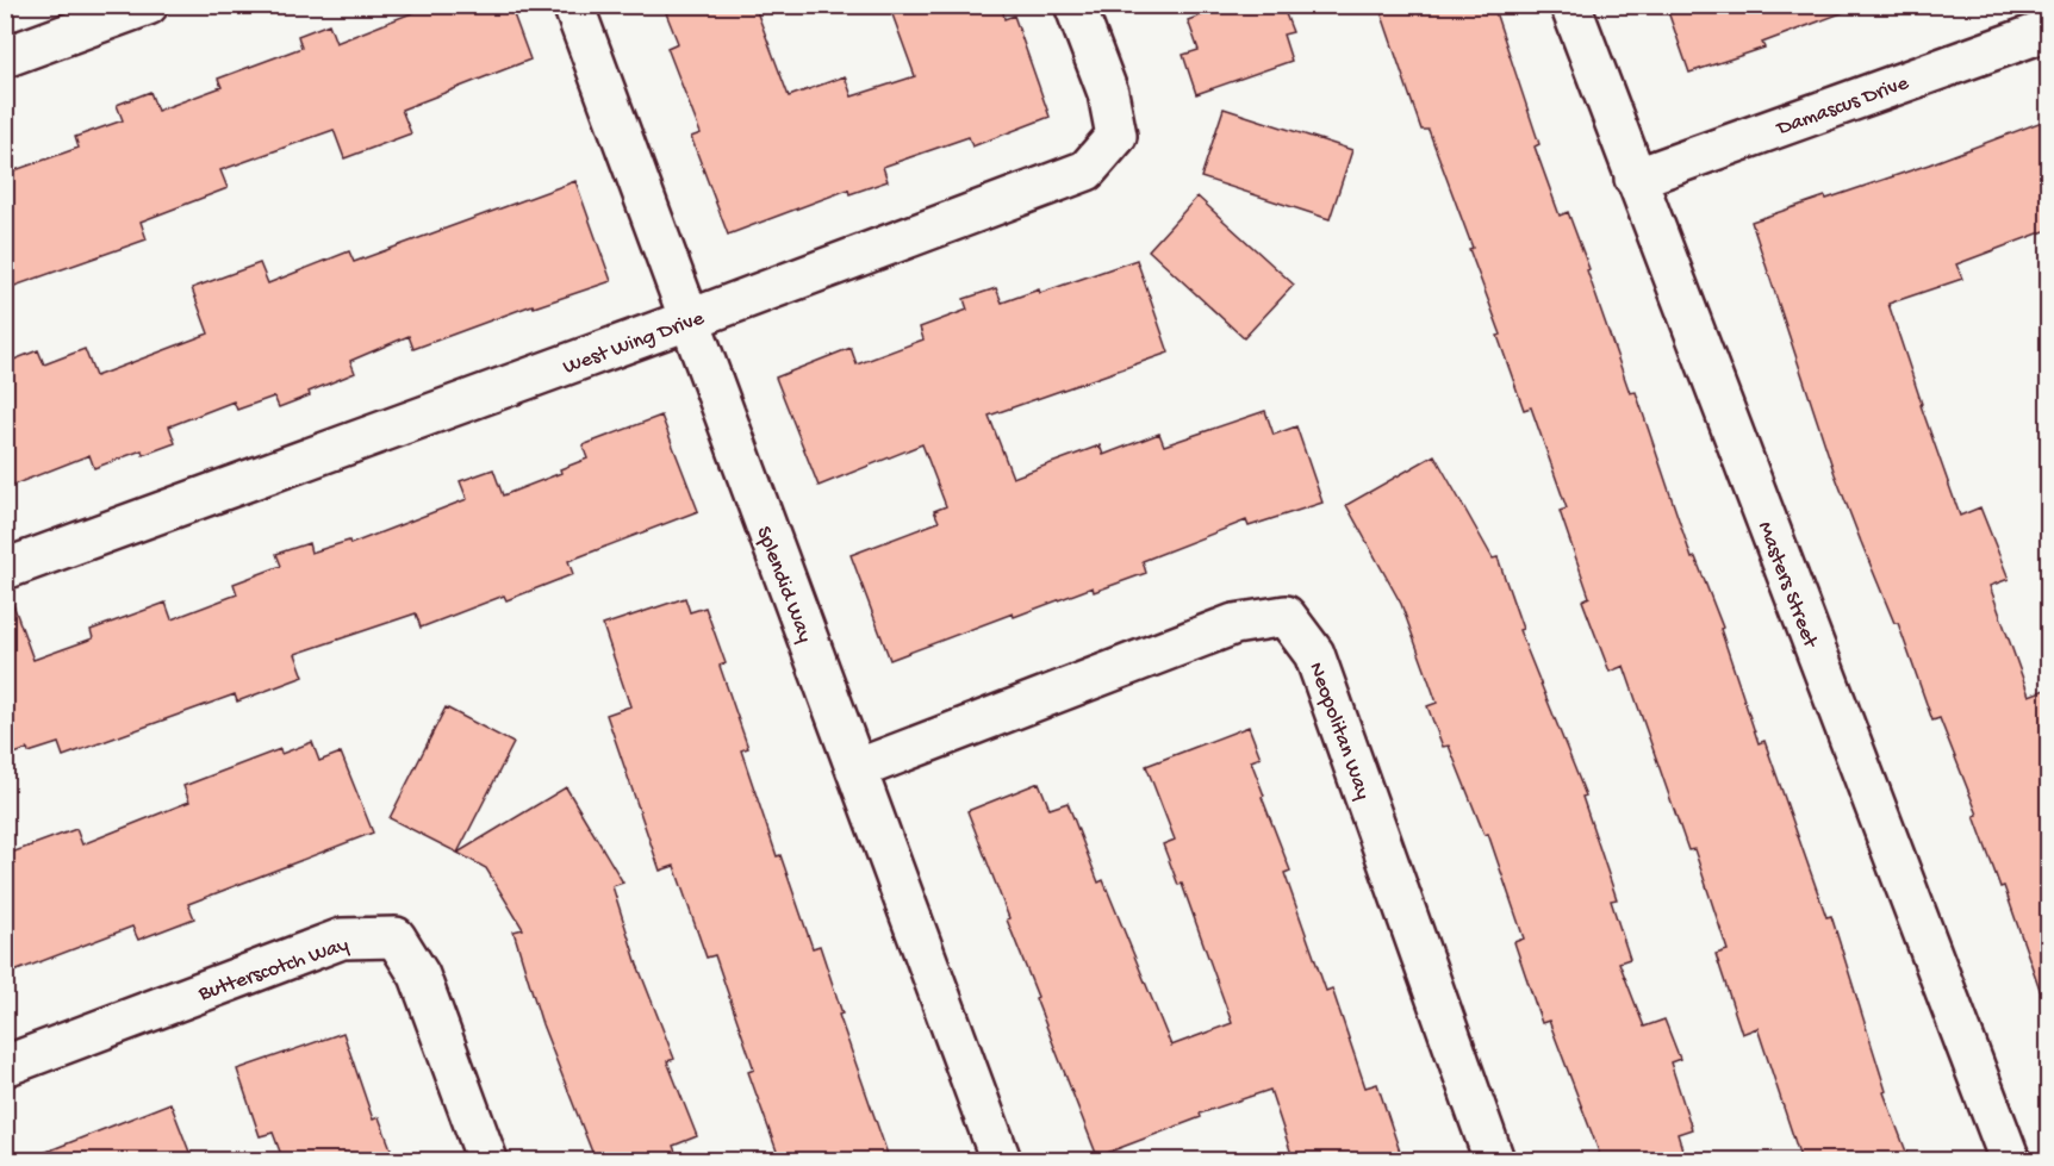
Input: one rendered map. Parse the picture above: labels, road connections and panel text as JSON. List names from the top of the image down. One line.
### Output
{"streets":{"street":["Damascus Drive","West Wing Drive","Splendid Way","Masters Street","Neopolitan Way","Butterscotch Way"]},"crossings":[["Damascus Drive","Masters Street"],["West Wing Drive","Splendid Way"],["Splendid Way","Neopolitan Way"]]}
